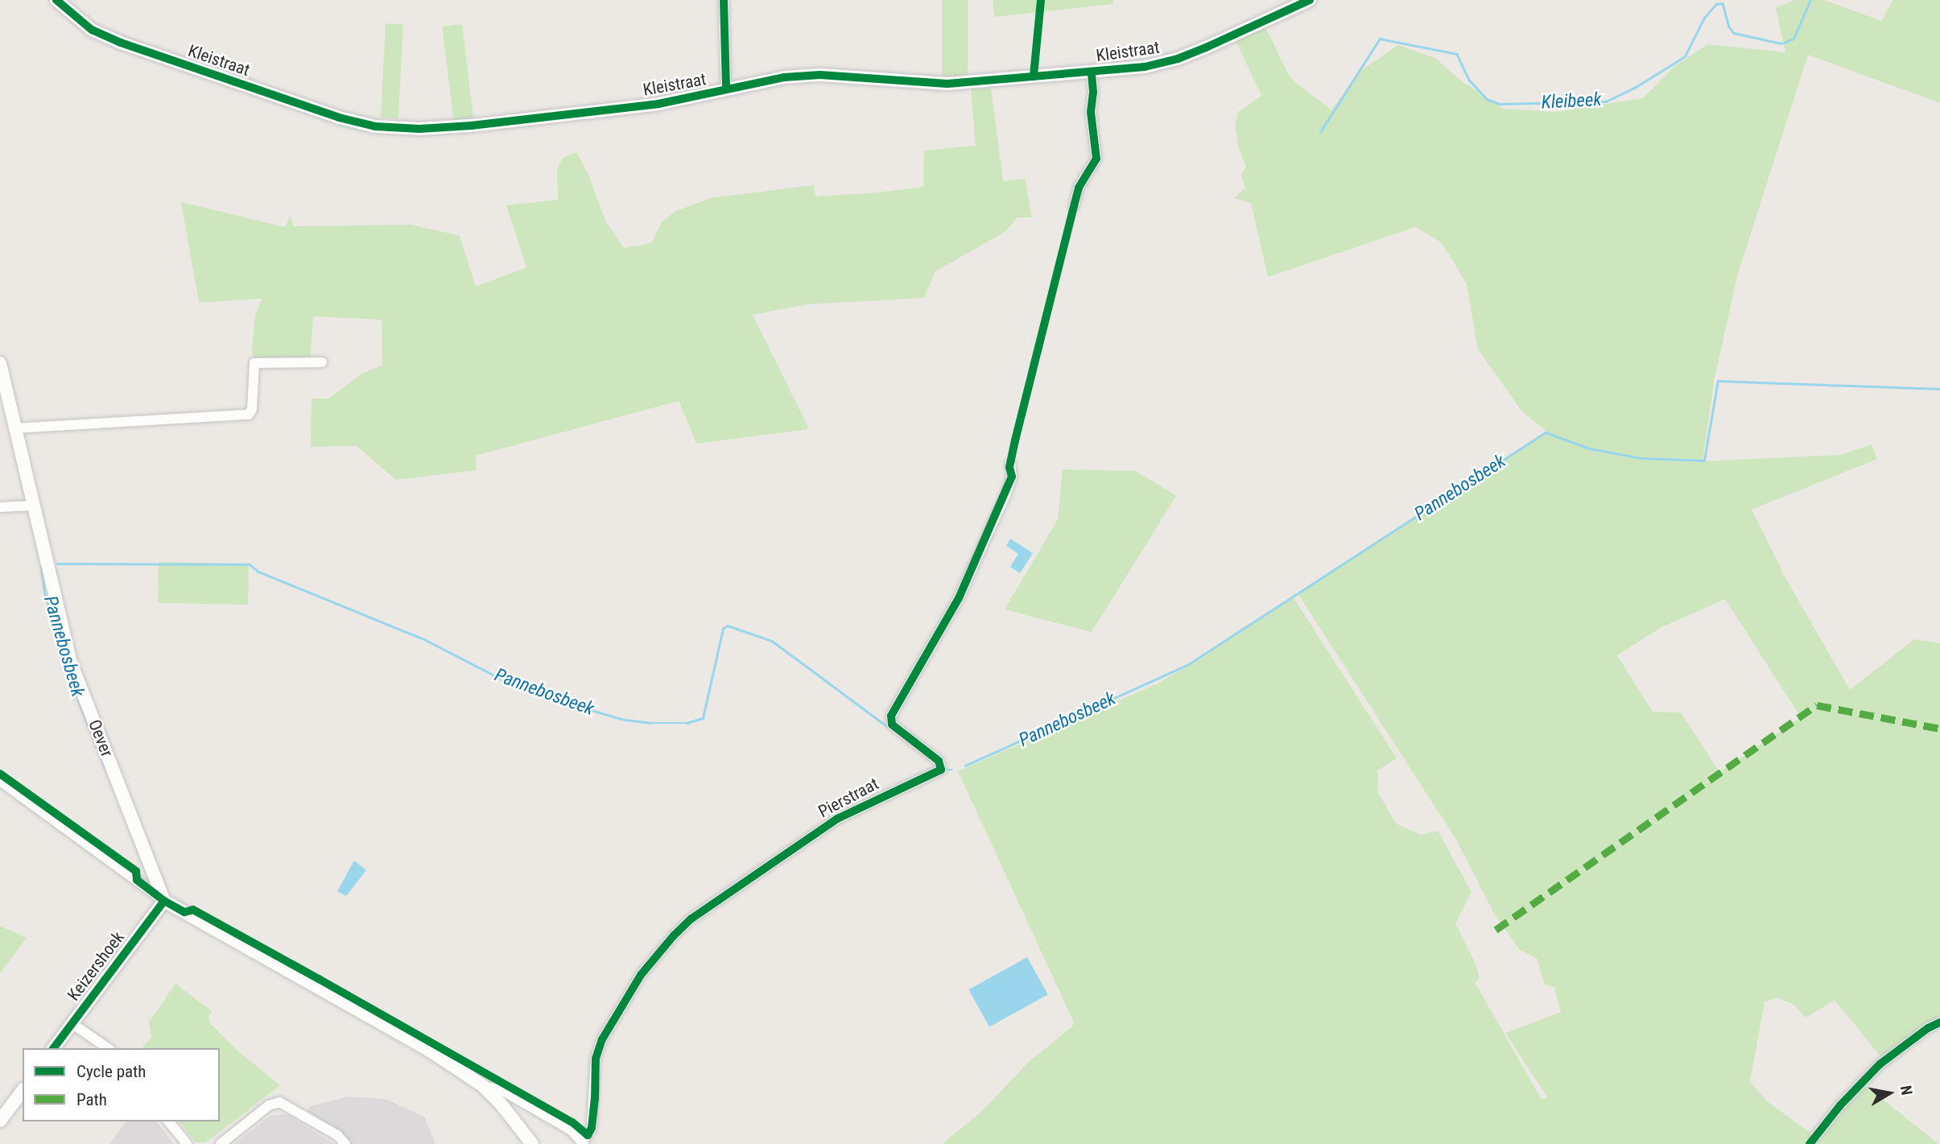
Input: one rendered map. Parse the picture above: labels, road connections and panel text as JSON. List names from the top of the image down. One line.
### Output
{"streets":{"street":["Kleistraat","Oever","Pierstraat","Keizershoek"]},"crossings":[["Oever","Keizershoek"]],"water":["Kleibeek","Pannebosbeek"],"legend":["Cycle path","Path"],"north":"right"}
